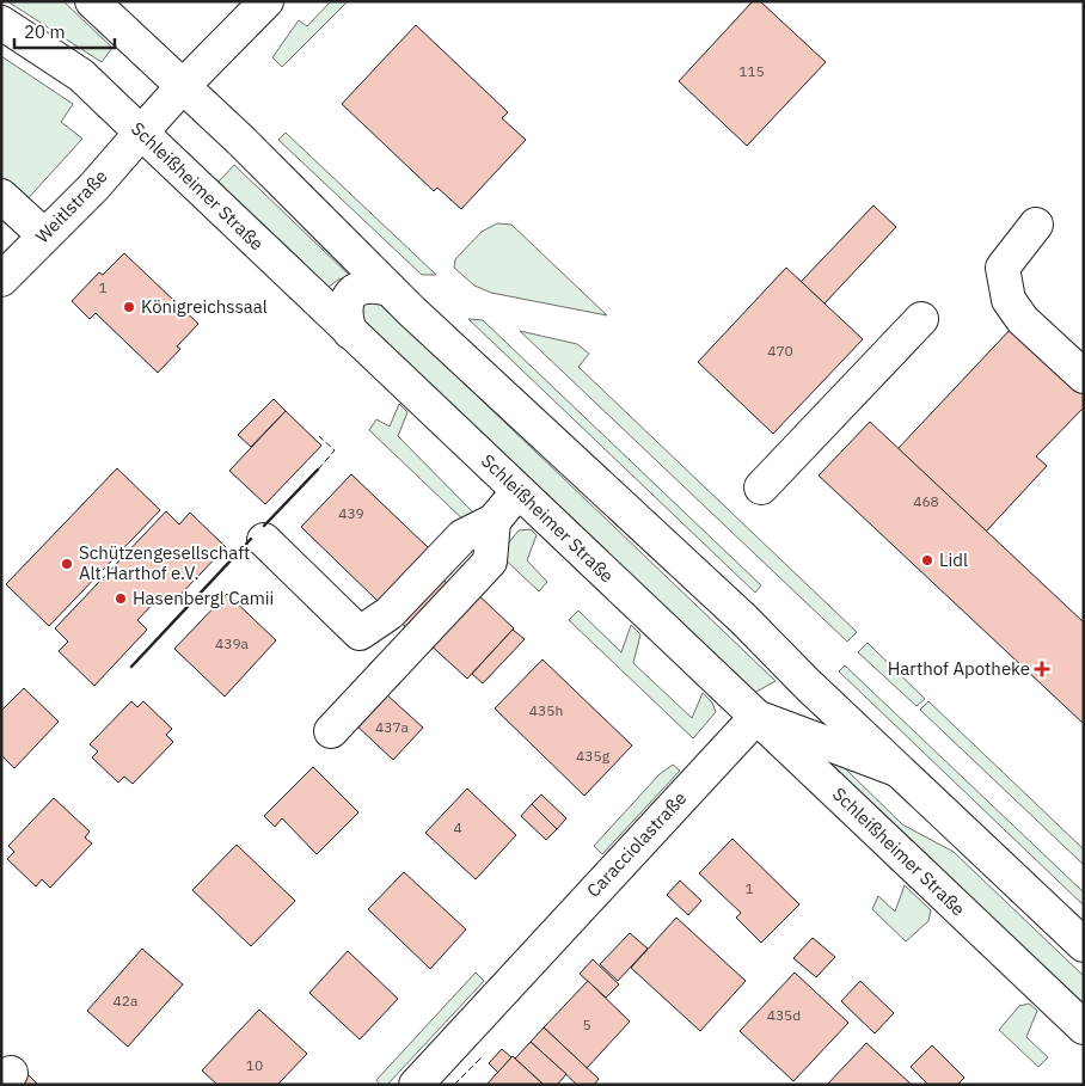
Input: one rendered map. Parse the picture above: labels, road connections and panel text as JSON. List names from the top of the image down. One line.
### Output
{"streets":{"main road":["Schleißheimer Straße","Weitlstraße","Caracciolastraße"]},"crossings":[["Schleißheimer Straße","Weitlstraße"],["Schleißheimer Straße","Caracciolastraße"]],"places":{"other":["Königreichssaal","Lidl","Schützengesellschaft Alt Harthof e.V.","Hasenbergl Camii"],"health":["Harthof Apotheke"]},"house_numbers":["115","1","470","468","439","439a","435h","437a","435g","4","1","42a","435d","5","10"],"scale_bar":"20 m"}
